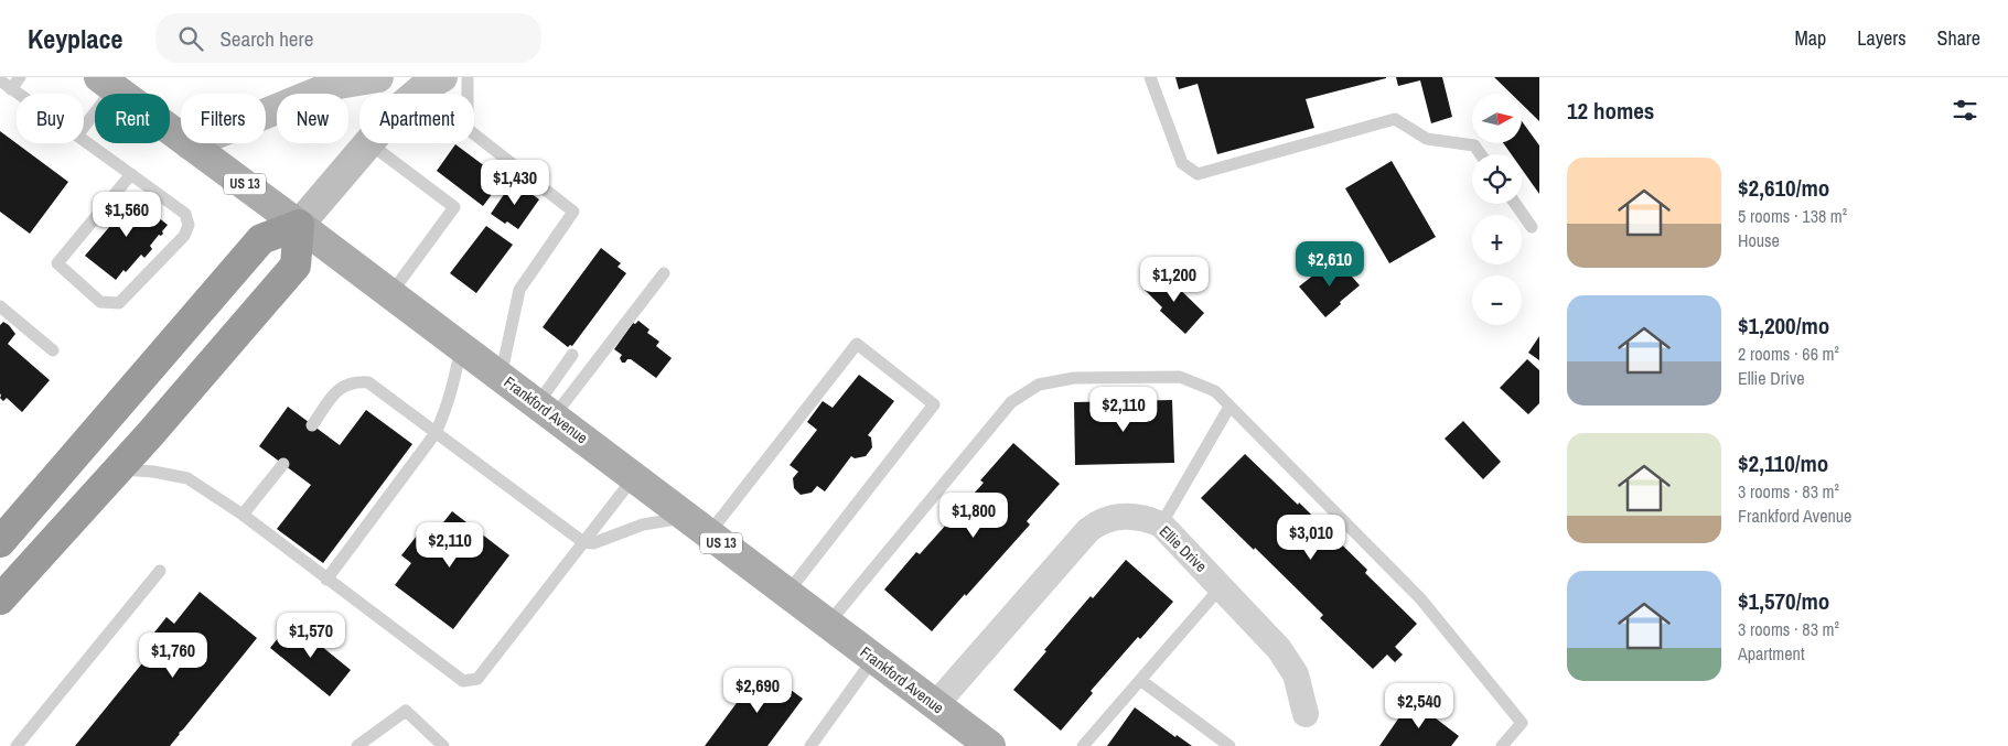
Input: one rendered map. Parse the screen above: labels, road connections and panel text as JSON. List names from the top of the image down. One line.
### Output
{"streets":{"main road":["US 13","Frankford Avenue"],"street":["Ellie Drive"]},"crossings":[["Frankford Avenue","Ellie Drive"]],"north":"right","page":{"header":"Keyplace","search":"Search here","nav":["Map","Layers","Share"],"heading":"12 homes","map_buttons":["+","−"],"chip":["Buy","Rent","Filters","New","Apartment"],"list":[{"name":"$2,610/mo","note":"5 rooms · 138 m² · House"},{"name":"$1,200/mo","note":"2 rooms · 66 m² · Ellie Drive"},{"name":"$2,110/mo","note":"3 rooms · 83 m² · Frankford Avenue"},{"name":"$1,570/mo","note":"3 rooms · 83 m² · Apartment"}],"price":["$1,430","$1,560","$2,610","$1,200","$2,110","$1,800","$3,010","$2,110","$1,570","$1,760","$2,690","$2,540"]}}
